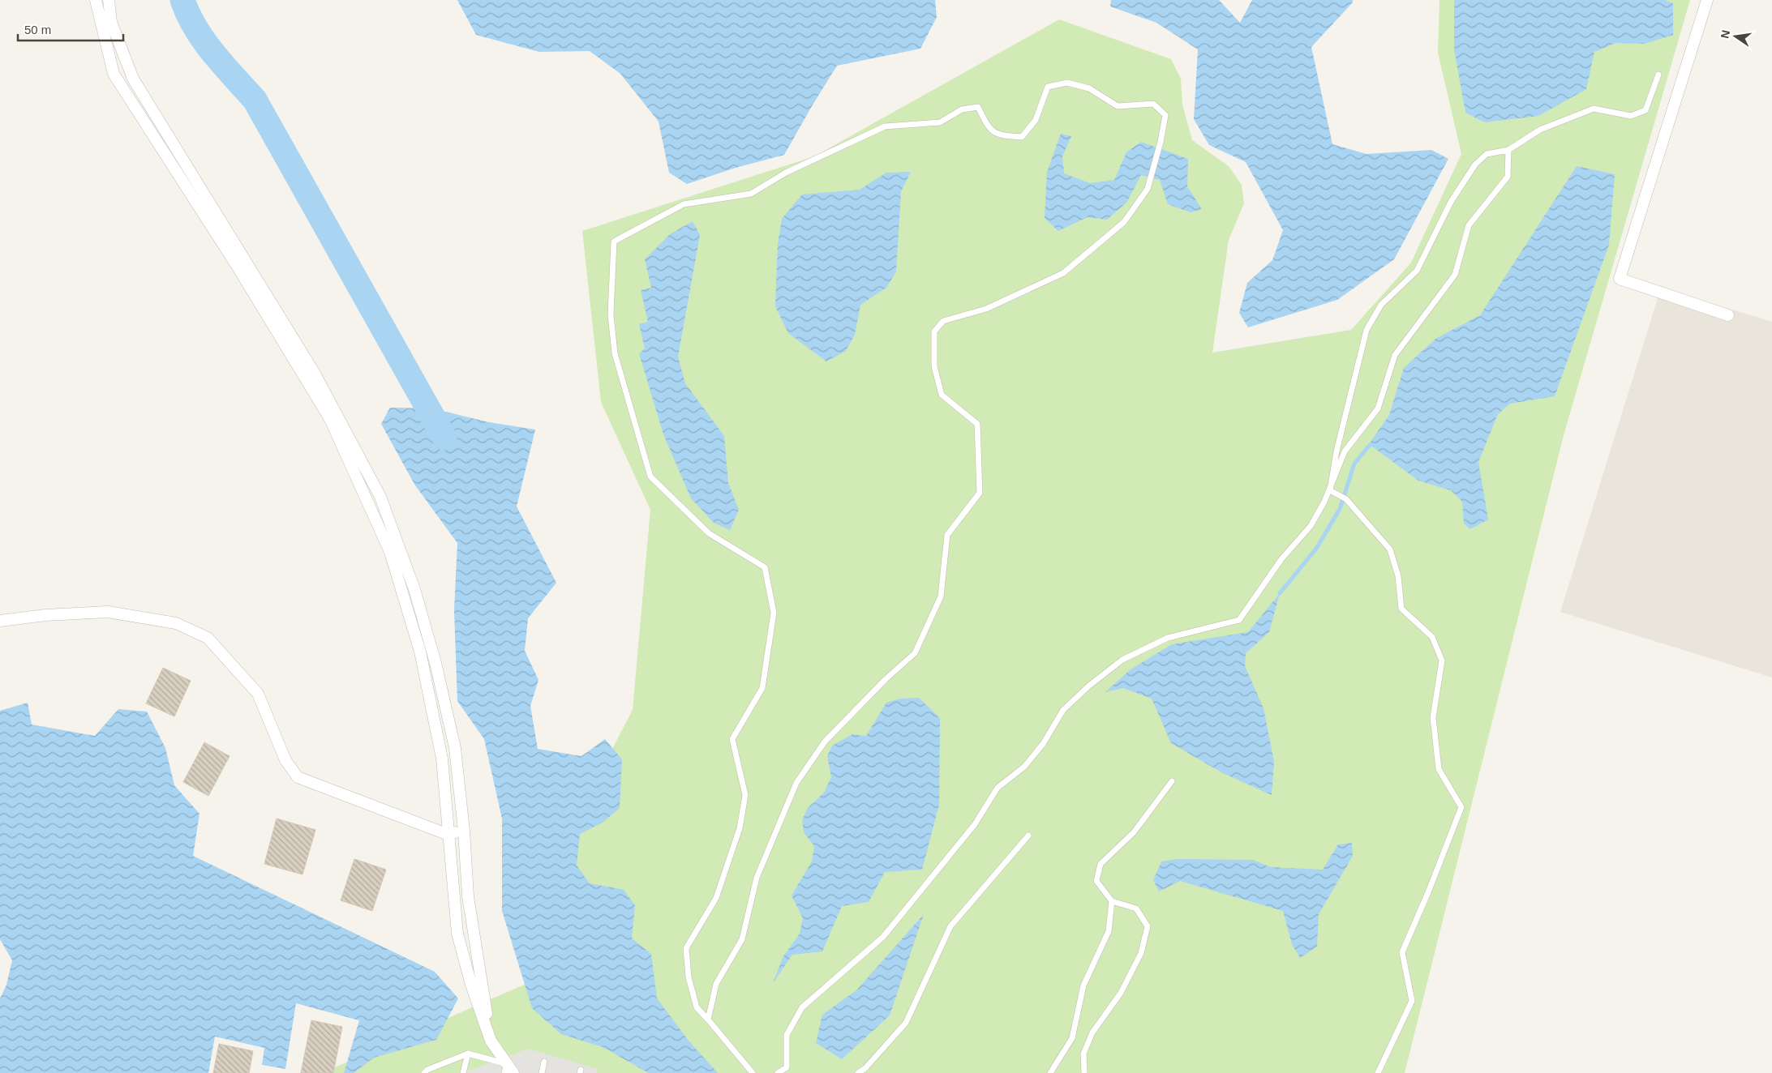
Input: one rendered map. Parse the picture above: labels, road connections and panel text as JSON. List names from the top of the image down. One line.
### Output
{"scale_bar":"50 m","north":"left"}
